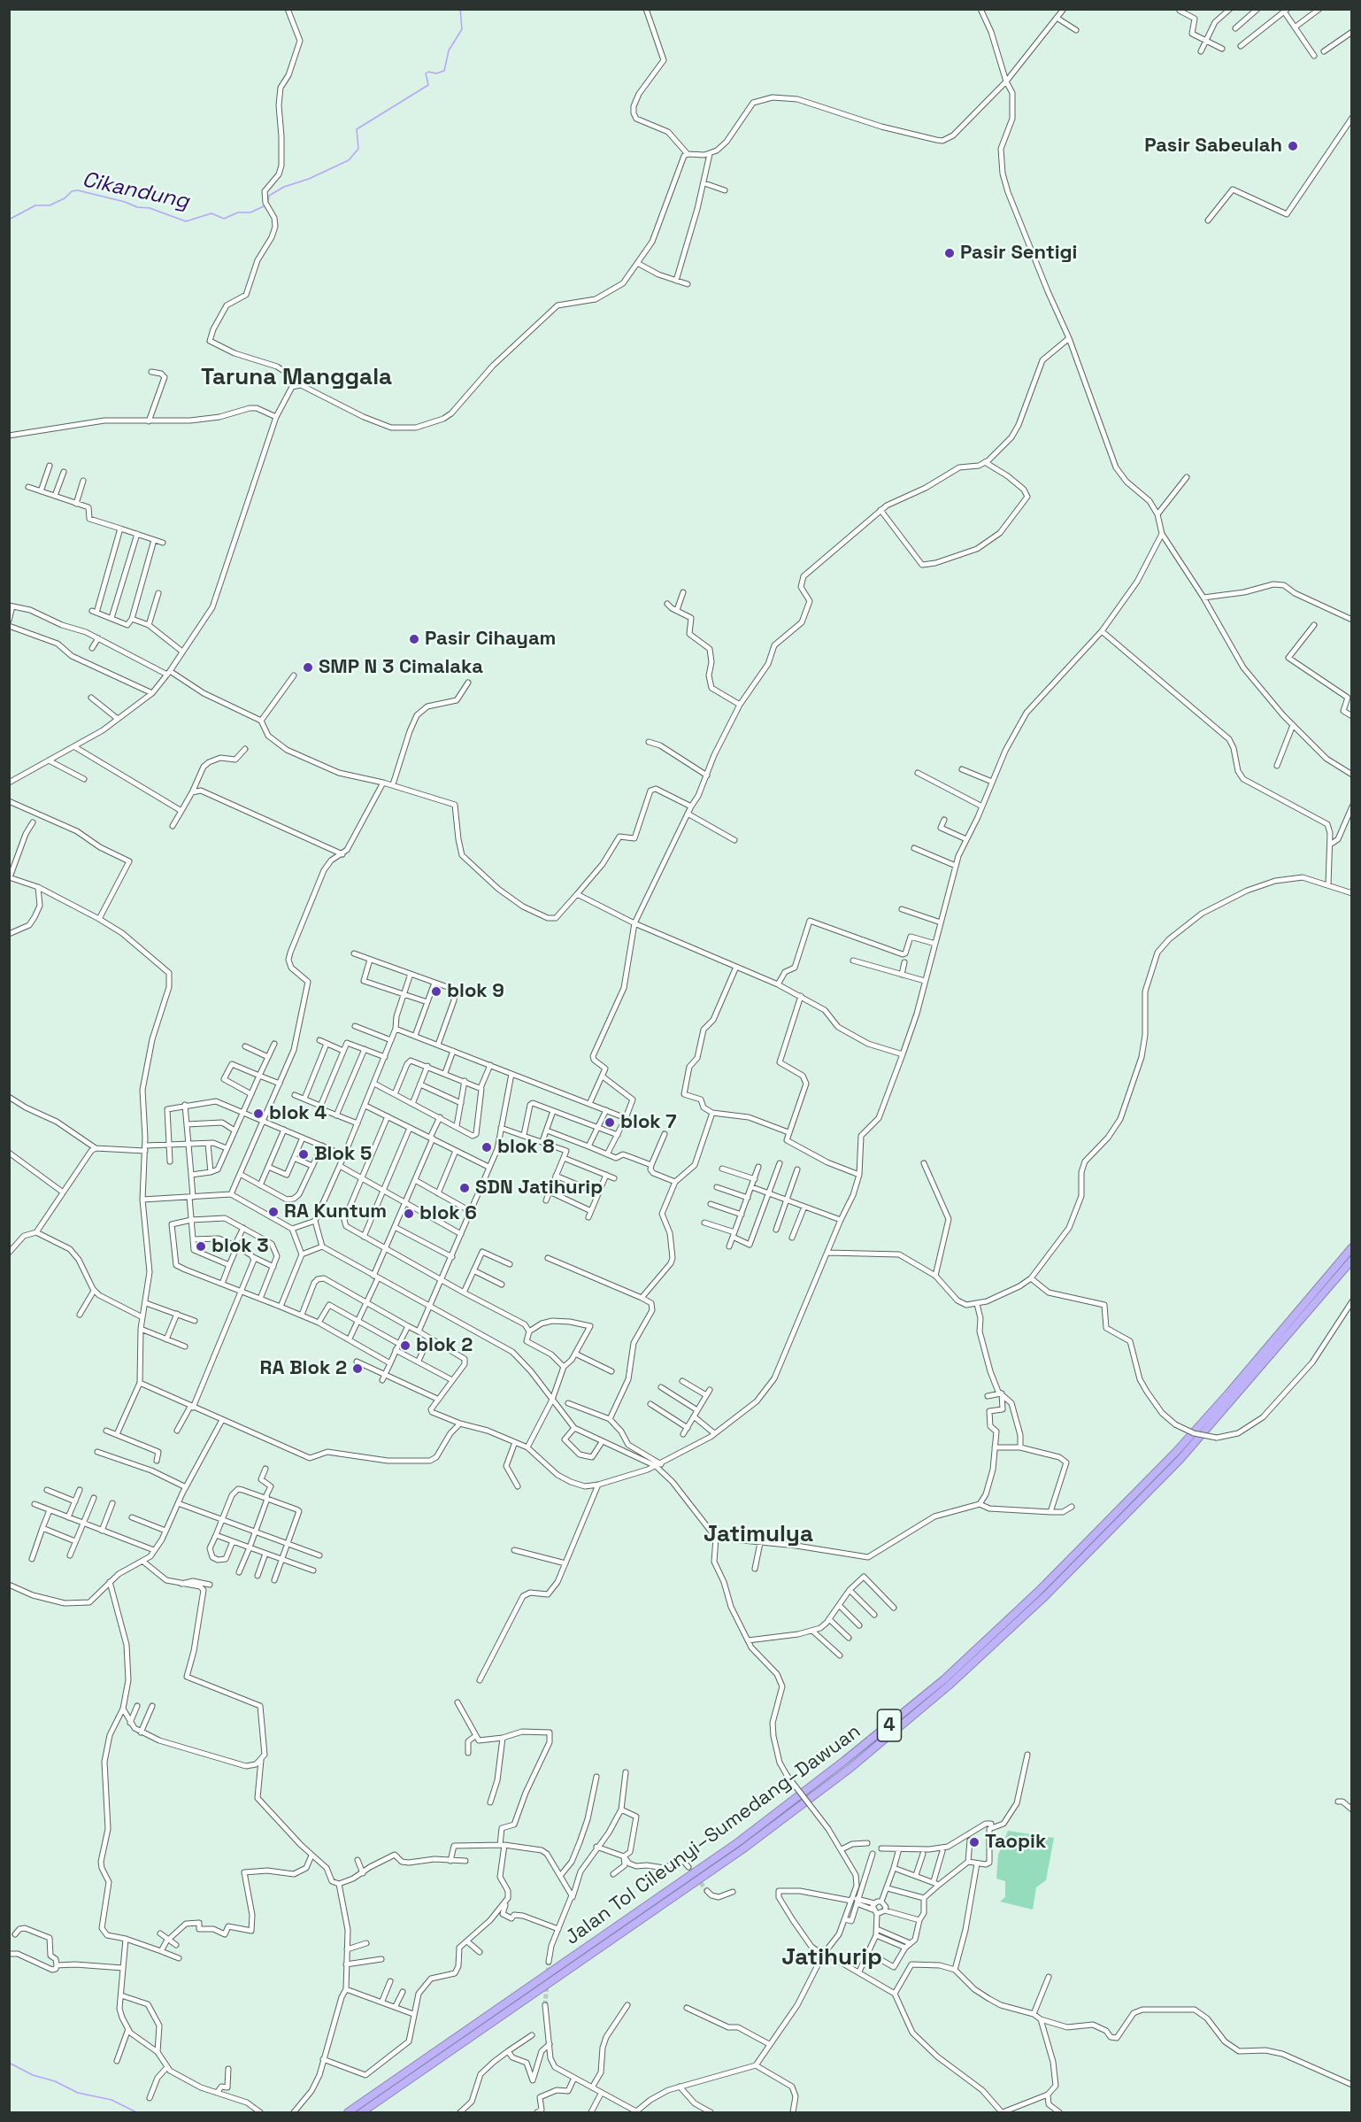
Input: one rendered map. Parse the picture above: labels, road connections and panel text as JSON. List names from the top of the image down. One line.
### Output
{"streets":{"highway":["4","Jalan Tol Cileunyi–Sumedang–Dawuan"]},"districts":["Taruna Manggala","Jatimulya","Jatihurip"],"water":["Cikandung"],"places":["Pasir Sabeulah","Pasir Sentigi","Pasir Cihayam","SMP N 3 Cimalaka","blok 9","blok 4","blok 7","blok 8","Blok 5","SDN Jatihurip","RA Kuntum","blok 6","blok 3","blok 2","RA Blok 2","Taopik"]}
